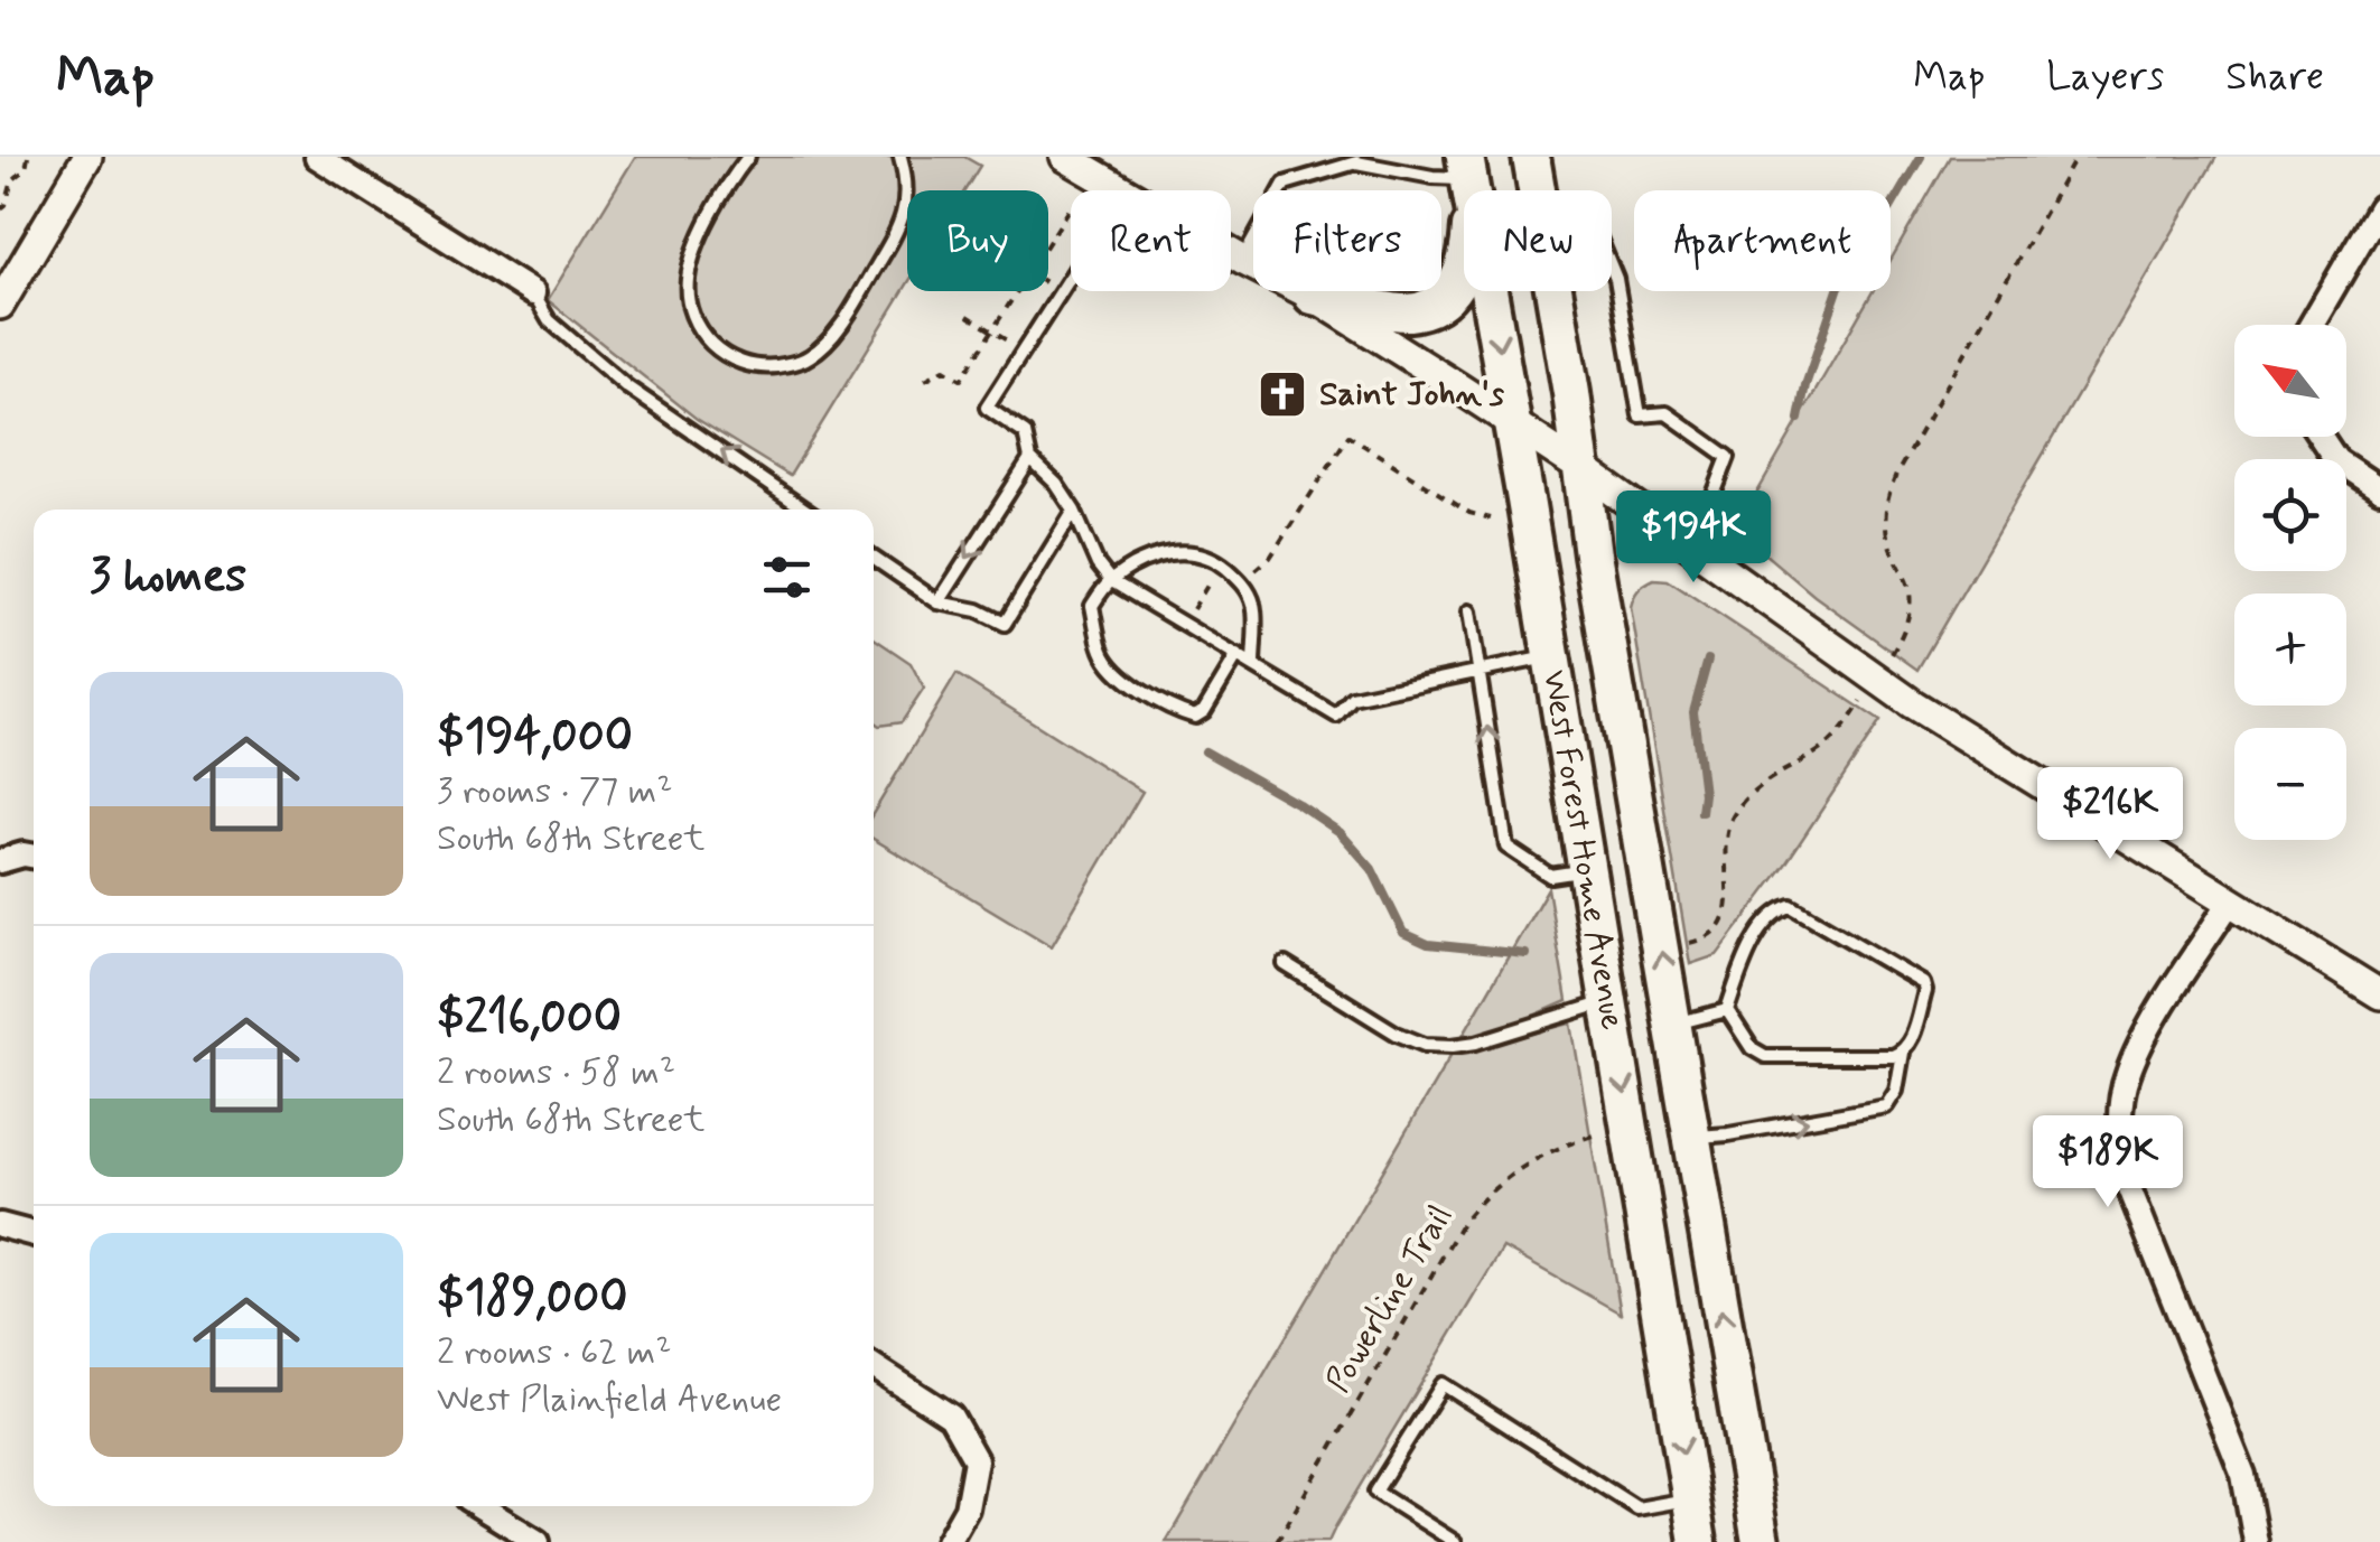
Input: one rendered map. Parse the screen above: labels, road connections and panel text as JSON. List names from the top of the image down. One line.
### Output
{"streets":{"main road":["West Forest Home Avenue"],"path":["Powerline Trail"]},"places":{"church":["Saint John's"]},"north":"top left","page":{"header":"Map","nav":["Map","Layers","Share"],"chip":["Buy","Rent","Filters","New","Apartment"],"map_buttons":["+","−"],"price":["$194K","$216K","$189K"],"heading":"3 homes","list":[{"name":"$194,000","note":"3 rooms · 77 m² · South 68th Street"},{"name":"$216,000","note":"2 rooms · 58 m² · South 68th Street"},{"name":"$189,000","note":"2 rooms · 62 m² · West Plainfield Avenue"}]}}
